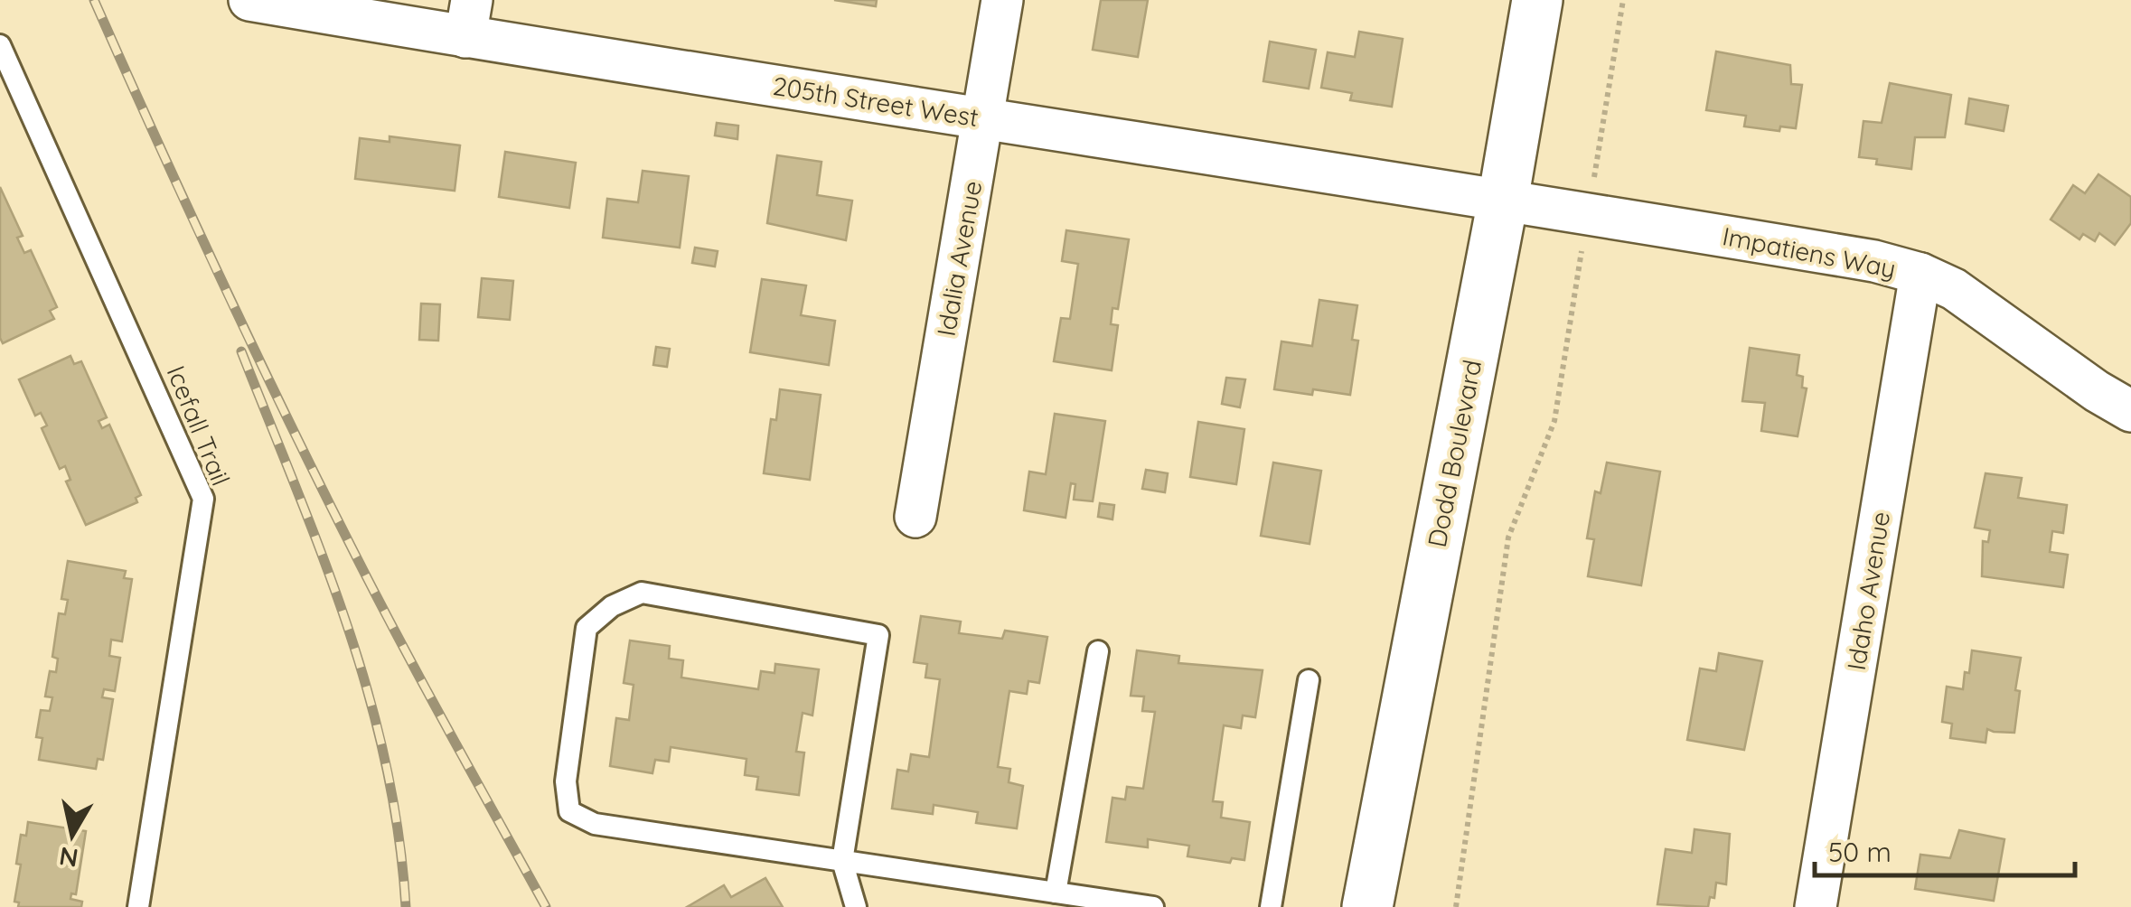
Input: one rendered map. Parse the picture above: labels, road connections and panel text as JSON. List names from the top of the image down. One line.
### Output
{"streets":{"main road":["Dodd Boulevard"],"street":["205th Street West","Impatiens Way","Idalia Avenue","Idaho Avenue"],"lane":["Icefall Trail"]},"crossings":[["205th Street West","Impatiens Way"],["205th Street West","Idalia Avenue"],["205th Street West","Dodd Boulevard"],["Impatiens Way","Dodd Boulevard"],["Impatiens Way","Idaho Avenue"]],"scale_bar":"50 m","north":"bottom"}
